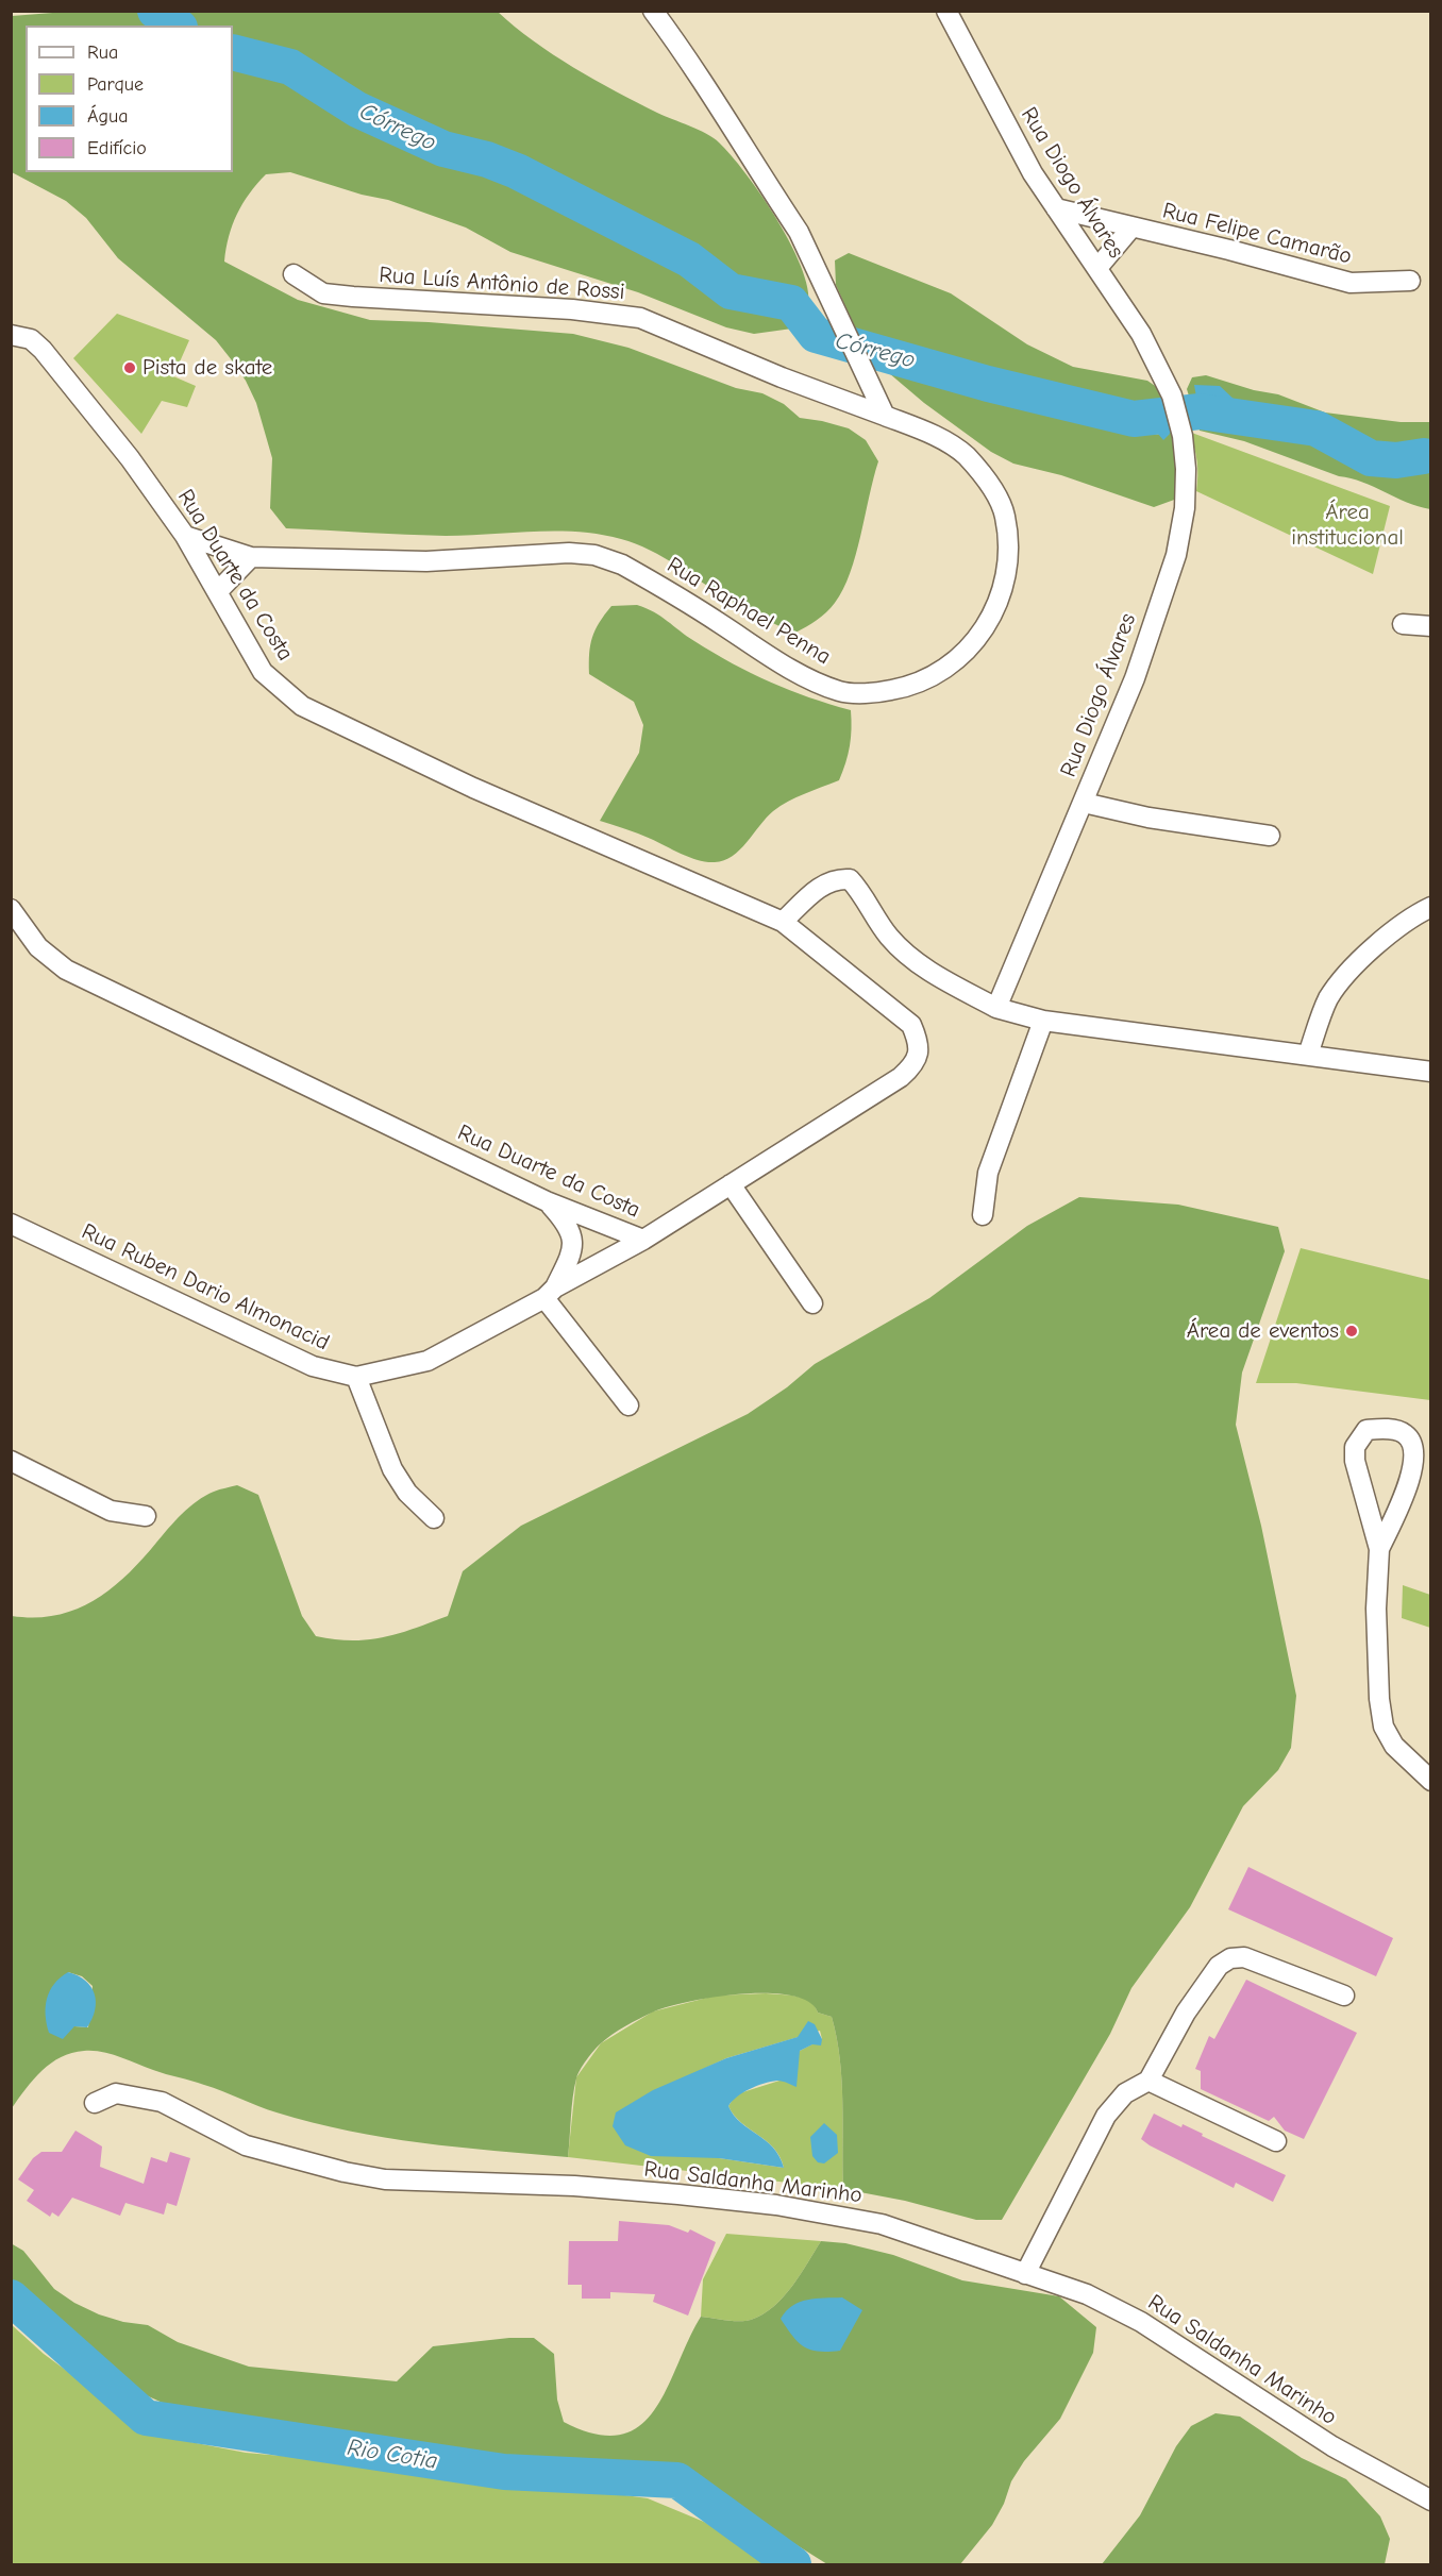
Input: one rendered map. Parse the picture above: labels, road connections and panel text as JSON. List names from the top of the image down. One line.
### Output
{"streets":{"street":["Rua Diogo Álvares","Rua Felipe Camarão","Rua Luís Antônio de Rossi","Rua Duarte da Costa","Rua Raphael Penna","Rua Ruben Dario Almonacid","Rua Saldanha Marinho"]},"crossings":[["Rua Diogo Álvares","Rua Felipe Camarão"],["Rua Luís Antônio de Rossi","Rua Raphael Penna"],["Rua Duarte da Costa","Rua Raphael Penna"],["Rua Duarte da Costa","Rua Ruben Dario Almonacid"]],"water":["Córrego","Rio Cotia"],"parks":["Área institucional"],"places":["Pista de skate","Área de eventos"],"legend":["Rua","Parque","Água","Edifício"]}
